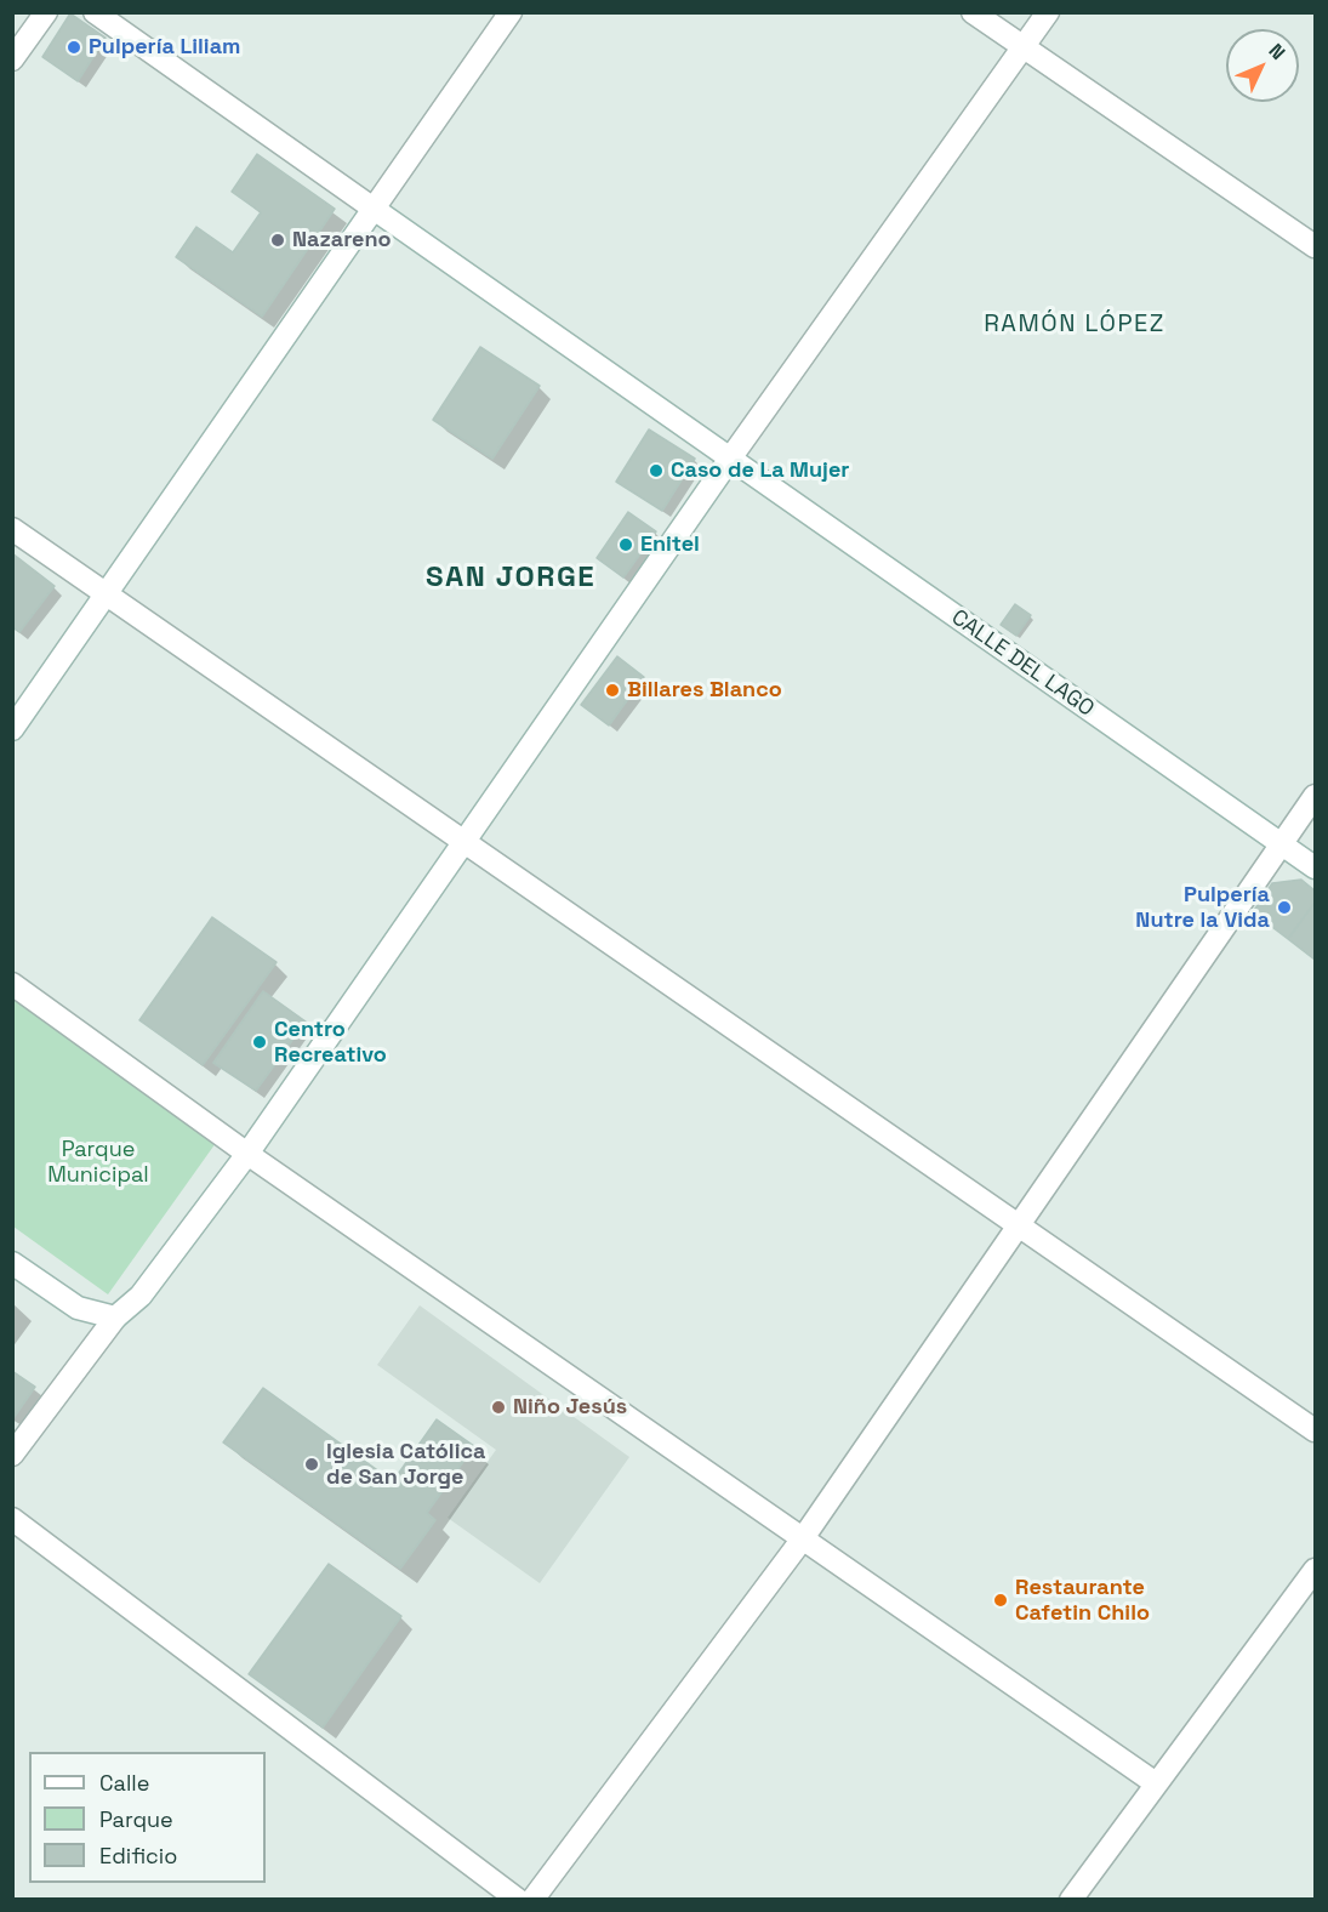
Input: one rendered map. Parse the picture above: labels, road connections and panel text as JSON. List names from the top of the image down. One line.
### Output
{"streets":{"street":["CALLE DEL LAGO"]},"districts":["RAMÓN LÓPEZ","SAN JORGE"],"parks":["Parque Municipal"],"places":["Pulpería Liliam","Nazareno","Caso de La Mujer","Enitel","Billares Blanco","Pulpería Nutre la Vida","Centro Recreativo","Niño Jesús","Iglesia Católica de San Jorge","Restaurante Cafetin Chilo"],"legend":["Calle","Parque","Edificio"],"north":"top right"}
